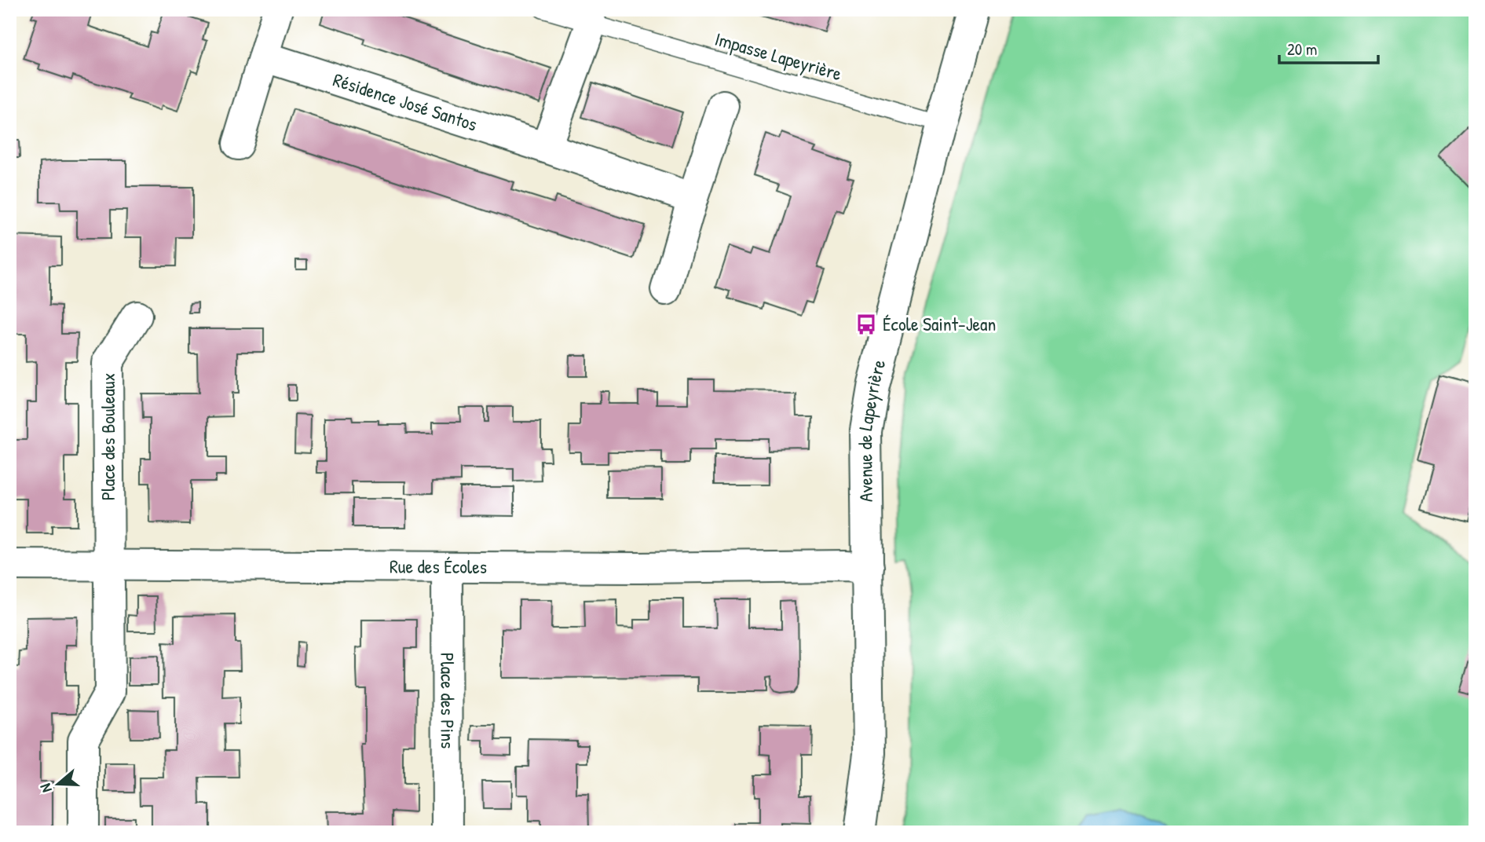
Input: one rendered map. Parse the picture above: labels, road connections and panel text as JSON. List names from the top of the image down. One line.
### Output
{"streets":{"street":["Résidence José Santos","Avenue de Lapeyrière","Place des Bouleaux","Rue des Écoles","Place des Pins"],"lane":["Impasse Lapeyrière"]},"crossings":[["Impasse Lapeyrière","Avenue de Lapeyrière"],["Avenue de Lapeyrière","Rue des Écoles"],["Place des Bouleaux","Rue des Écoles"],["Rue des Écoles","Place des Pins"]],"places":{"bus stop":["École Saint-Jean"]},"scale_bar":"20 m","north":"left"}
